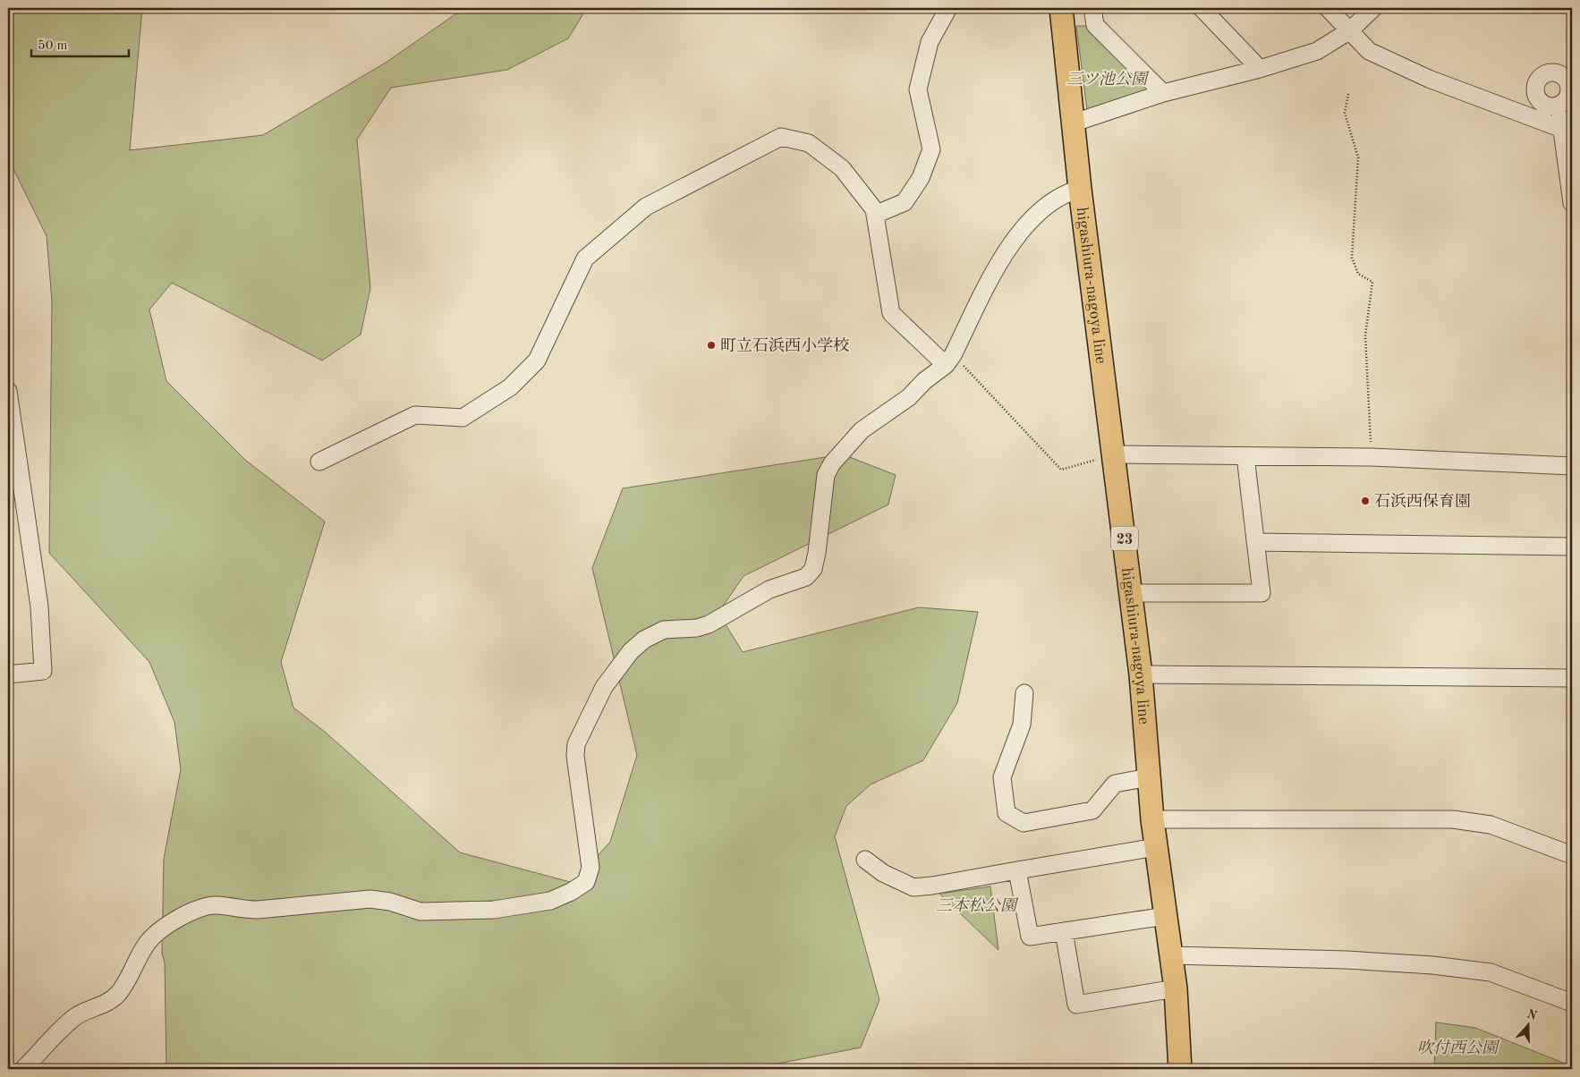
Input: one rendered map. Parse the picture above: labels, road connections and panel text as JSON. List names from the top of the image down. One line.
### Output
{"streets":{"main road":["higashiura-nagoya line","23"]},"parks":["三ツ池公園","三本松公園","吹付西公園"],"places":["町立石浜西小学校","石浜西保育園"],"scale_bar":"50 m","north":"top"}
